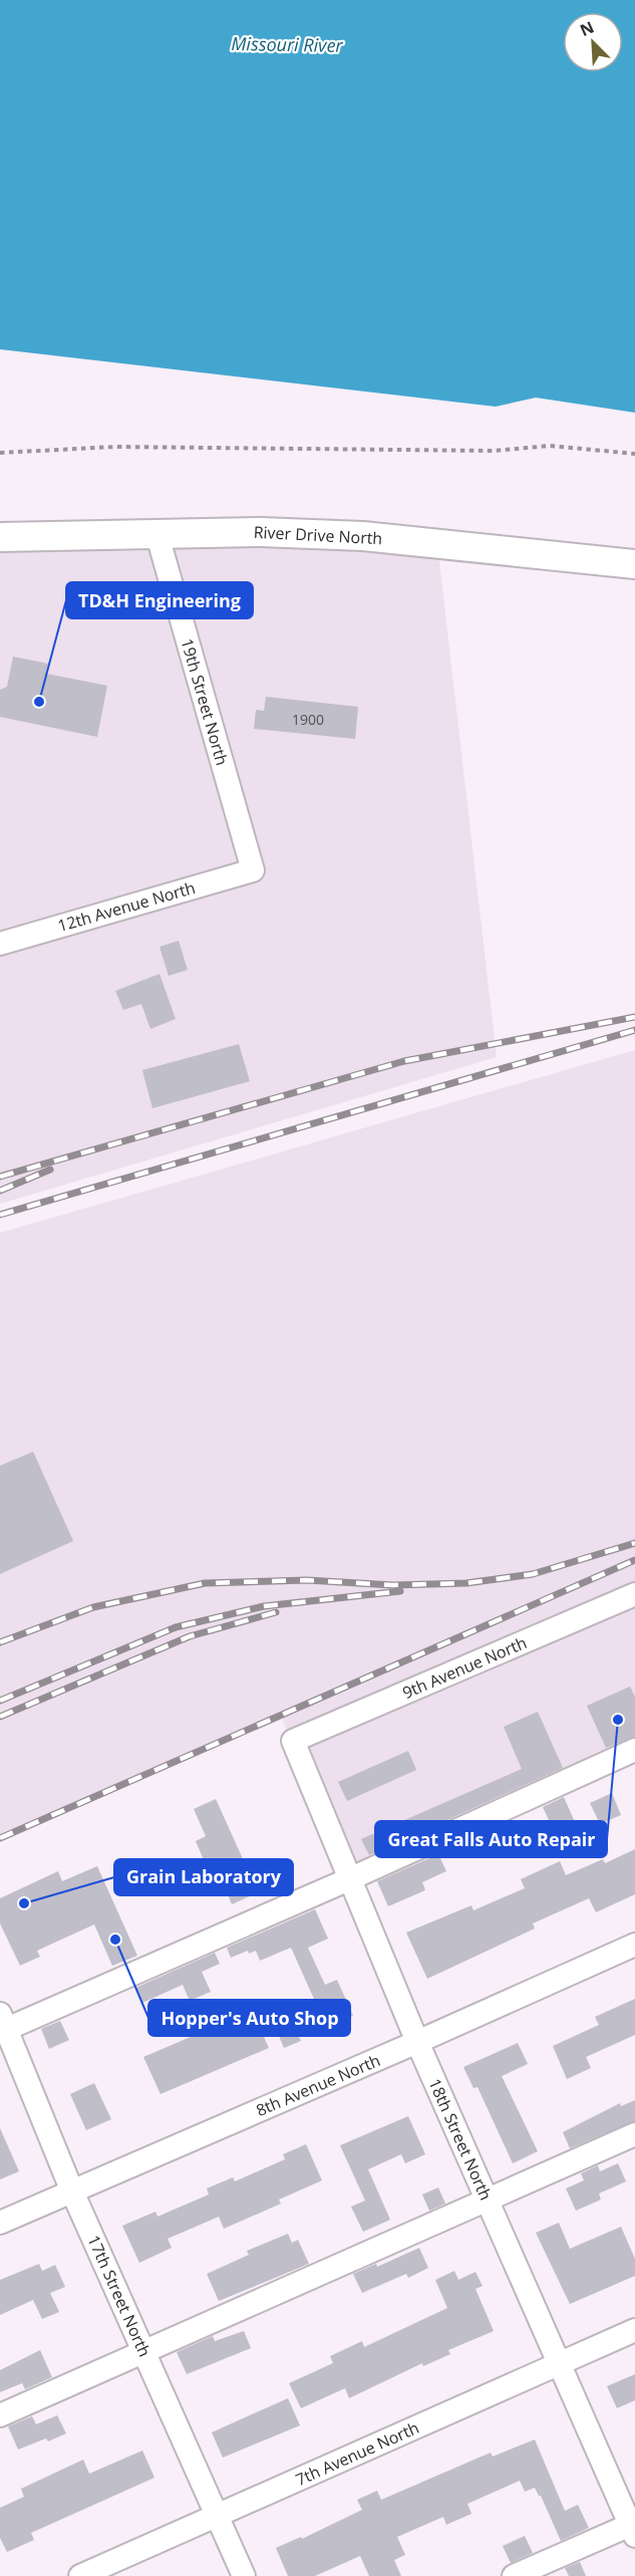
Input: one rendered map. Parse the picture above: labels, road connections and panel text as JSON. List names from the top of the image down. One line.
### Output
{"streets":{"main road":["River Drive North"],"street":["19th Street North","12th Avenue North","9th Avenue North","8th Avenue North","18th Street North","17th Street North","7th Avenue North"]},"crossings":[["River Drive North","19th Street North"],["19th Street North","12th Avenue North"],["9th Avenue North","18th Street North"],["8th Avenue North","18th Street North"],["8th Avenue North","17th Street North"],["18th Street North","7th Avenue North"],["17th Street North","7th Avenue North"]],"water":["Missouri River"],"places":["TD&H Engineering","Great Falls Auto Repair","Grain Laboratory","Hopper's Auto Shop"],"house_numbers":["1900"],"north":"top left"}
